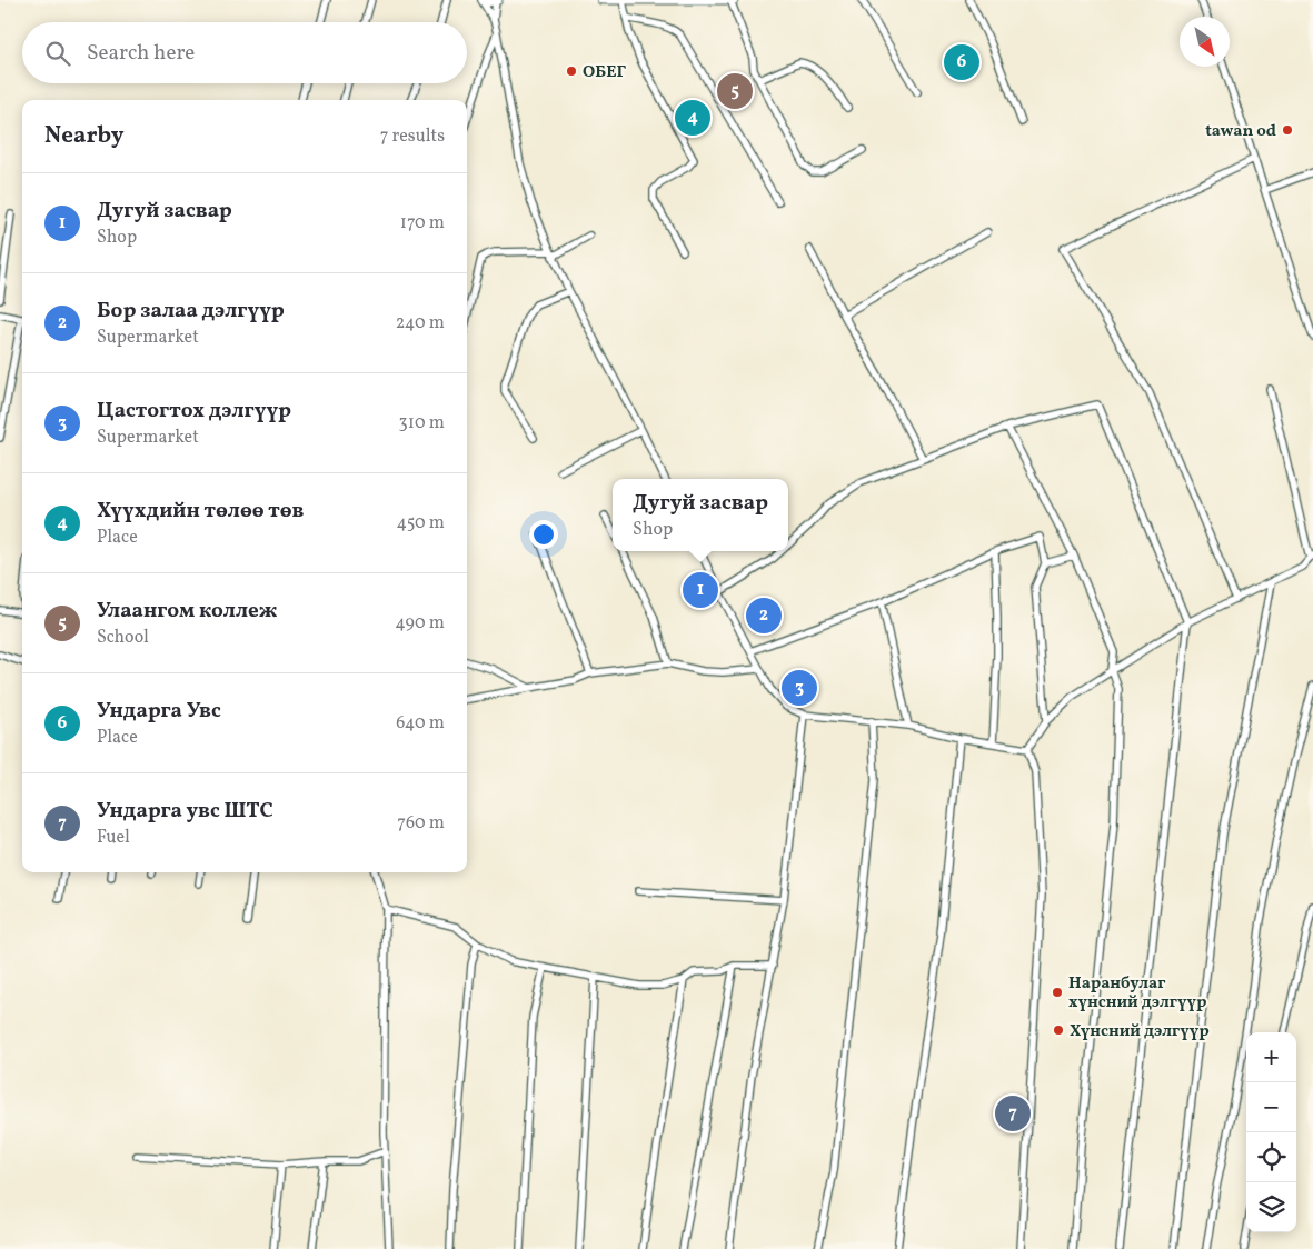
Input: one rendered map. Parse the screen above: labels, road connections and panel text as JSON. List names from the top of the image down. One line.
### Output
{"places":["ОБЕГ","tawan od","Наранбулаг хүнсний дэлгүүр","Хүнсний дэлгүүр"],"north":"bottom right","page":{"search":"Search here","pins":["6","5","4","1","2","3","7"],"heading":["Nearby","7 results"],"list":[{"mark":"1","name":"Дугуй засвар","note":"Shop","value":"170 m"},{"mark":"2","name":"Бор залаа дэлгүүр","note":"Supermarket","value":"240 m"},{"mark":"3","name":"Цастогтох дэлгүүр","note":"Supermarket","value":"310 m"},{"mark":"4","name":"Хүүхдийн төлөө төв","note":"Place","value":"450 m"},{"mark":"5","name":"Улаангом коллеж","note":"School","value":"490 m"},{"mark":"6","name":"Ундарга Увс","note":"Place","value":"640 m"},{"mark":"7","name":"Ундарга увс ШТС","note":"Fuel","value":"760 m"}],"popup":["Дугуй засвар","Shop"],"map_buttons":["+","−"]}}
